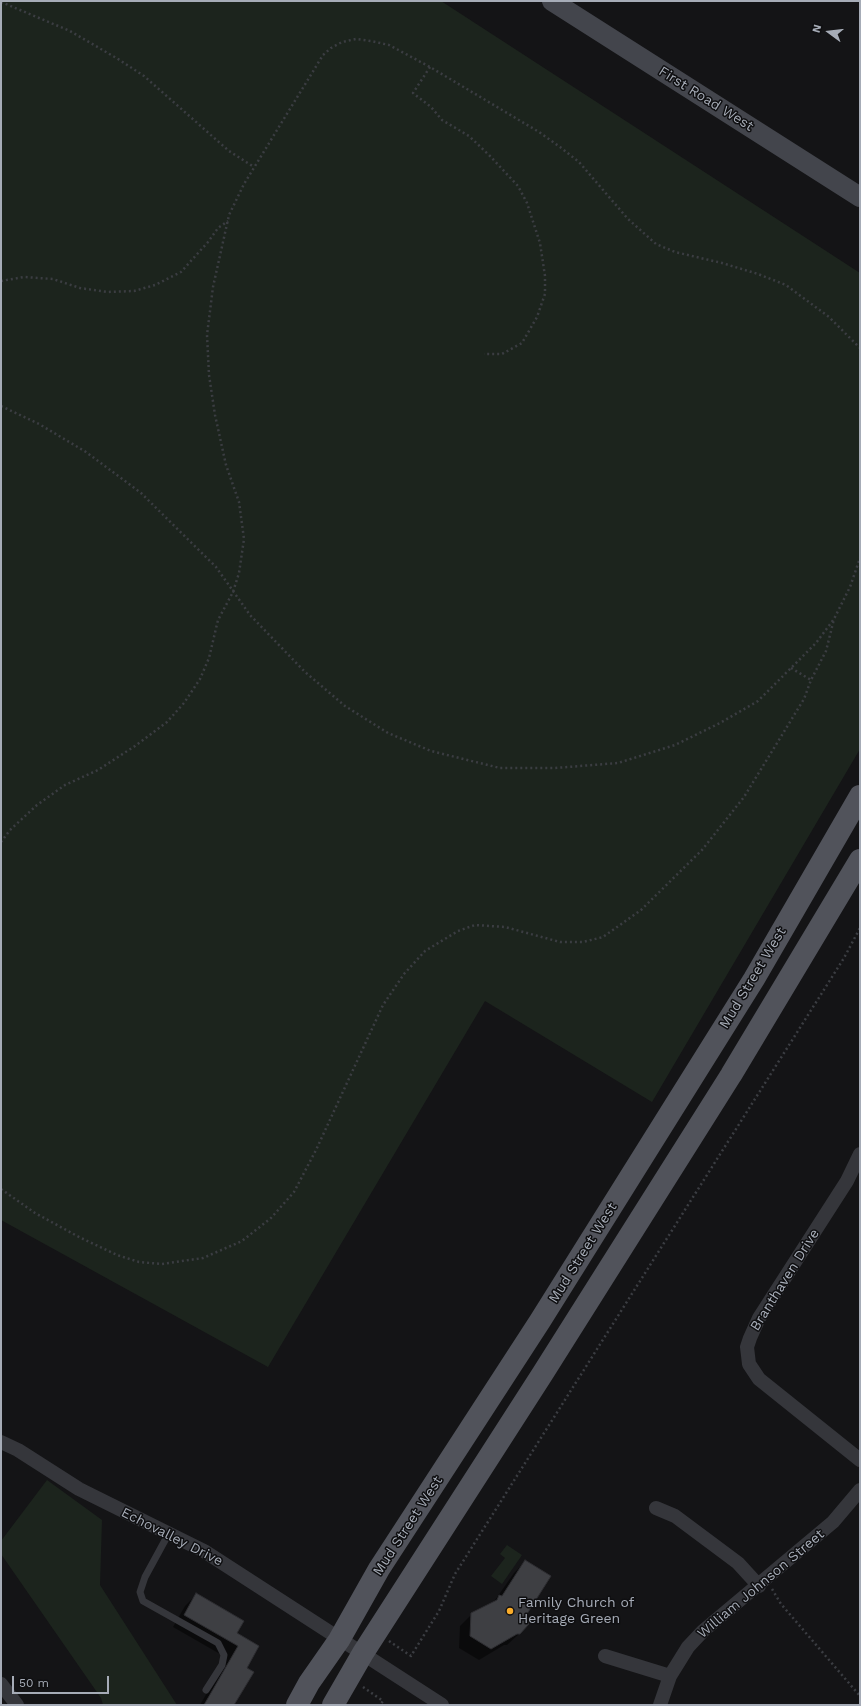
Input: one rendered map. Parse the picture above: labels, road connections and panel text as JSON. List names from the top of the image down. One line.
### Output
{"streets":{"main road":["Mud Street West"],"street":["First Road West","Branthaven Drive","Echovalley Drive","William Johnson Street"]},"crossings":[["Mud Street West","Echovalley Drive"]],"places":["Family Church of Heritage Green"],"scale_bar":"50 m","north":"left"}
